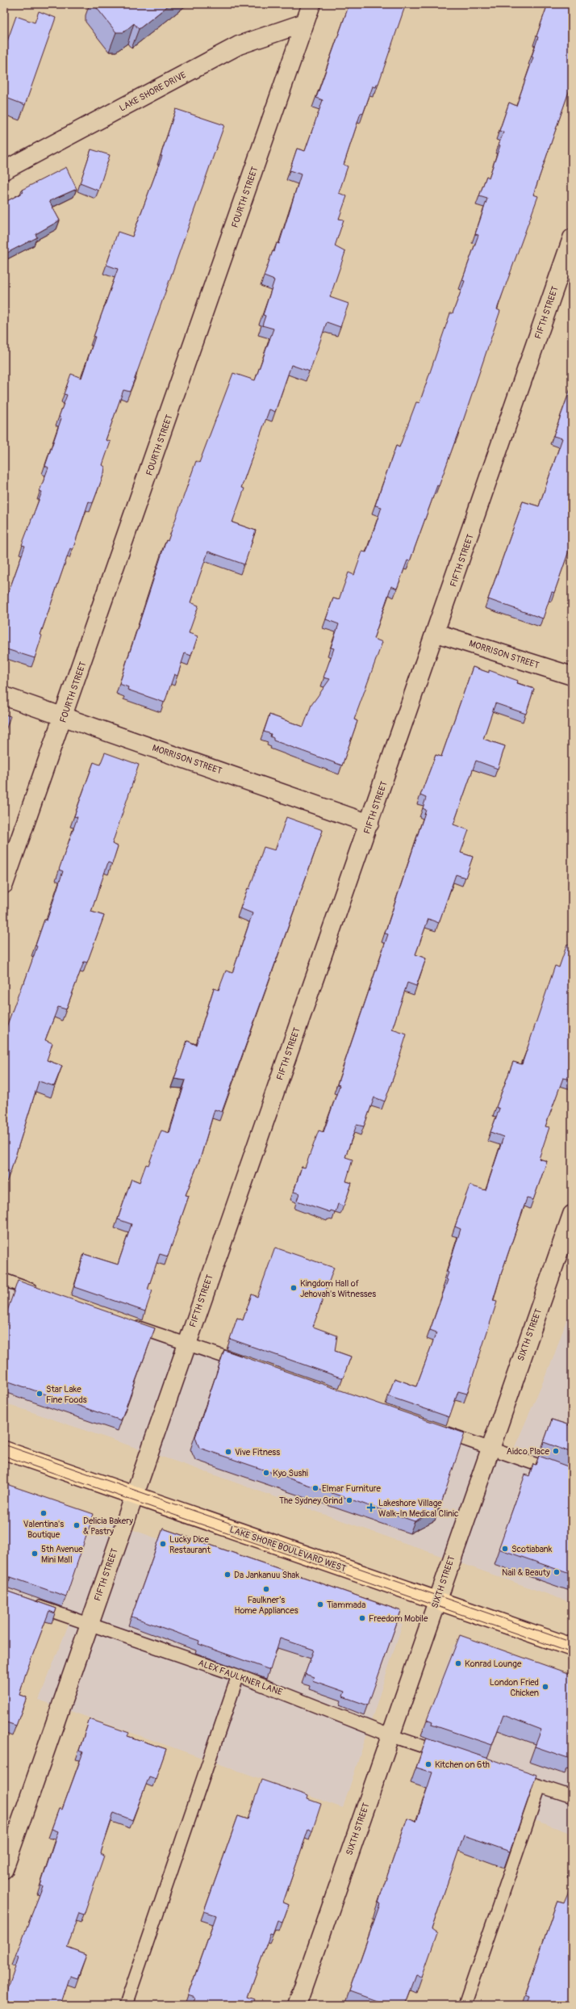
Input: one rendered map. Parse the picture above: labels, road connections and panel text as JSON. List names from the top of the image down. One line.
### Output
{"streets":{"main road":["LAKE SHORE BOULEVARD WEST"],"street":["LAKE SHORE DRIVE","FOURTH STREET","FIFTH STREET","MORRISON STREET","SIXTH STREET"],"lane":["ALEX FAULKNER LANE"]},"crossings":[["LAKE SHORE DRIVE","FOURTH STREET"],["FOURTH STREET","MORRISON STREET"],["FIFTH STREET","MORRISON STREET"],["FIFTH STREET","LAKE SHORE BOULEVARD WEST"],["FIFTH STREET","ALEX FAULKNER LANE"],["SIXTH STREET","LAKE SHORE BOULEVARD WEST"],["SIXTH STREET","ALEX FAULKNER LANE"]],"places":{"other":["Kingdom Hall of Jehovah's Witnesses","Star Lake Fine Foods","Aidco Place","Vive Fitness","Kyo Sushi","Elmar Furniture","The Sydney Grind","Valentina's Boutique","Delicia Bakery & Pastry","Lucky Dice Restaurant","Scotiabank","5th Avenue Mini Mall","Nail & Beauty","Da Jankanuu Shak","Faulkner’s Home Appliances","Tiammada","Freedom Mobile","Konrad Lounge","London Fried Chicken","Kitchen on 6th"],"health":["Lakeshore Village Walk-In Medical Clinic"]}}
